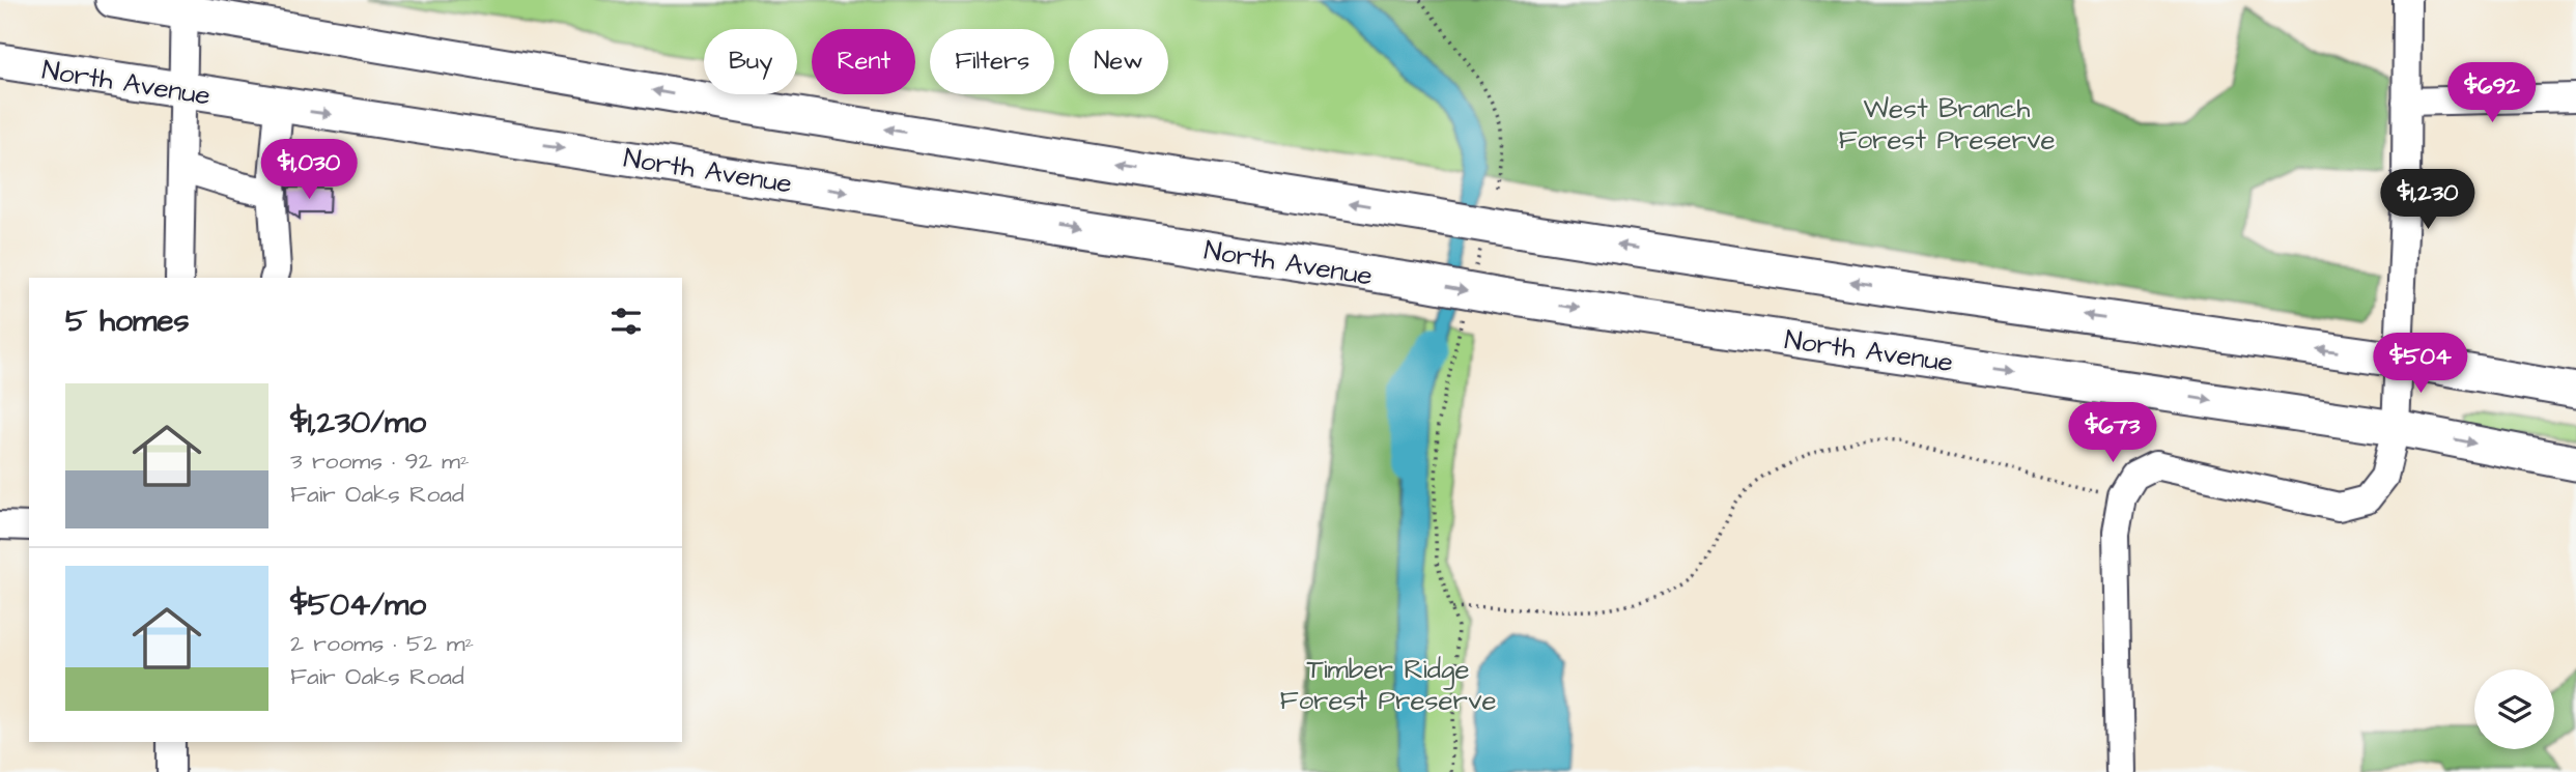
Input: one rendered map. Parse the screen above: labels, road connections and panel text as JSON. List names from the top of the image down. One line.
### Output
{"streets":{"main road":["North Avenue"]},"parks":["West Branch Forest Preserve","Timber Ridge Forest Preserve"],"page":{"chip":["Buy","Rent","Filters","New"],"price":["$692","$1,030","$1,230","$504","$673"],"heading":"5 homes","list":[{"name":"$1,230/mo","note":"3 rooms · 92 m² · Fair Oaks Road"},{"name":"$504/mo","note":"2 rooms · 52 m² · Fair Oaks Road"}]}}
